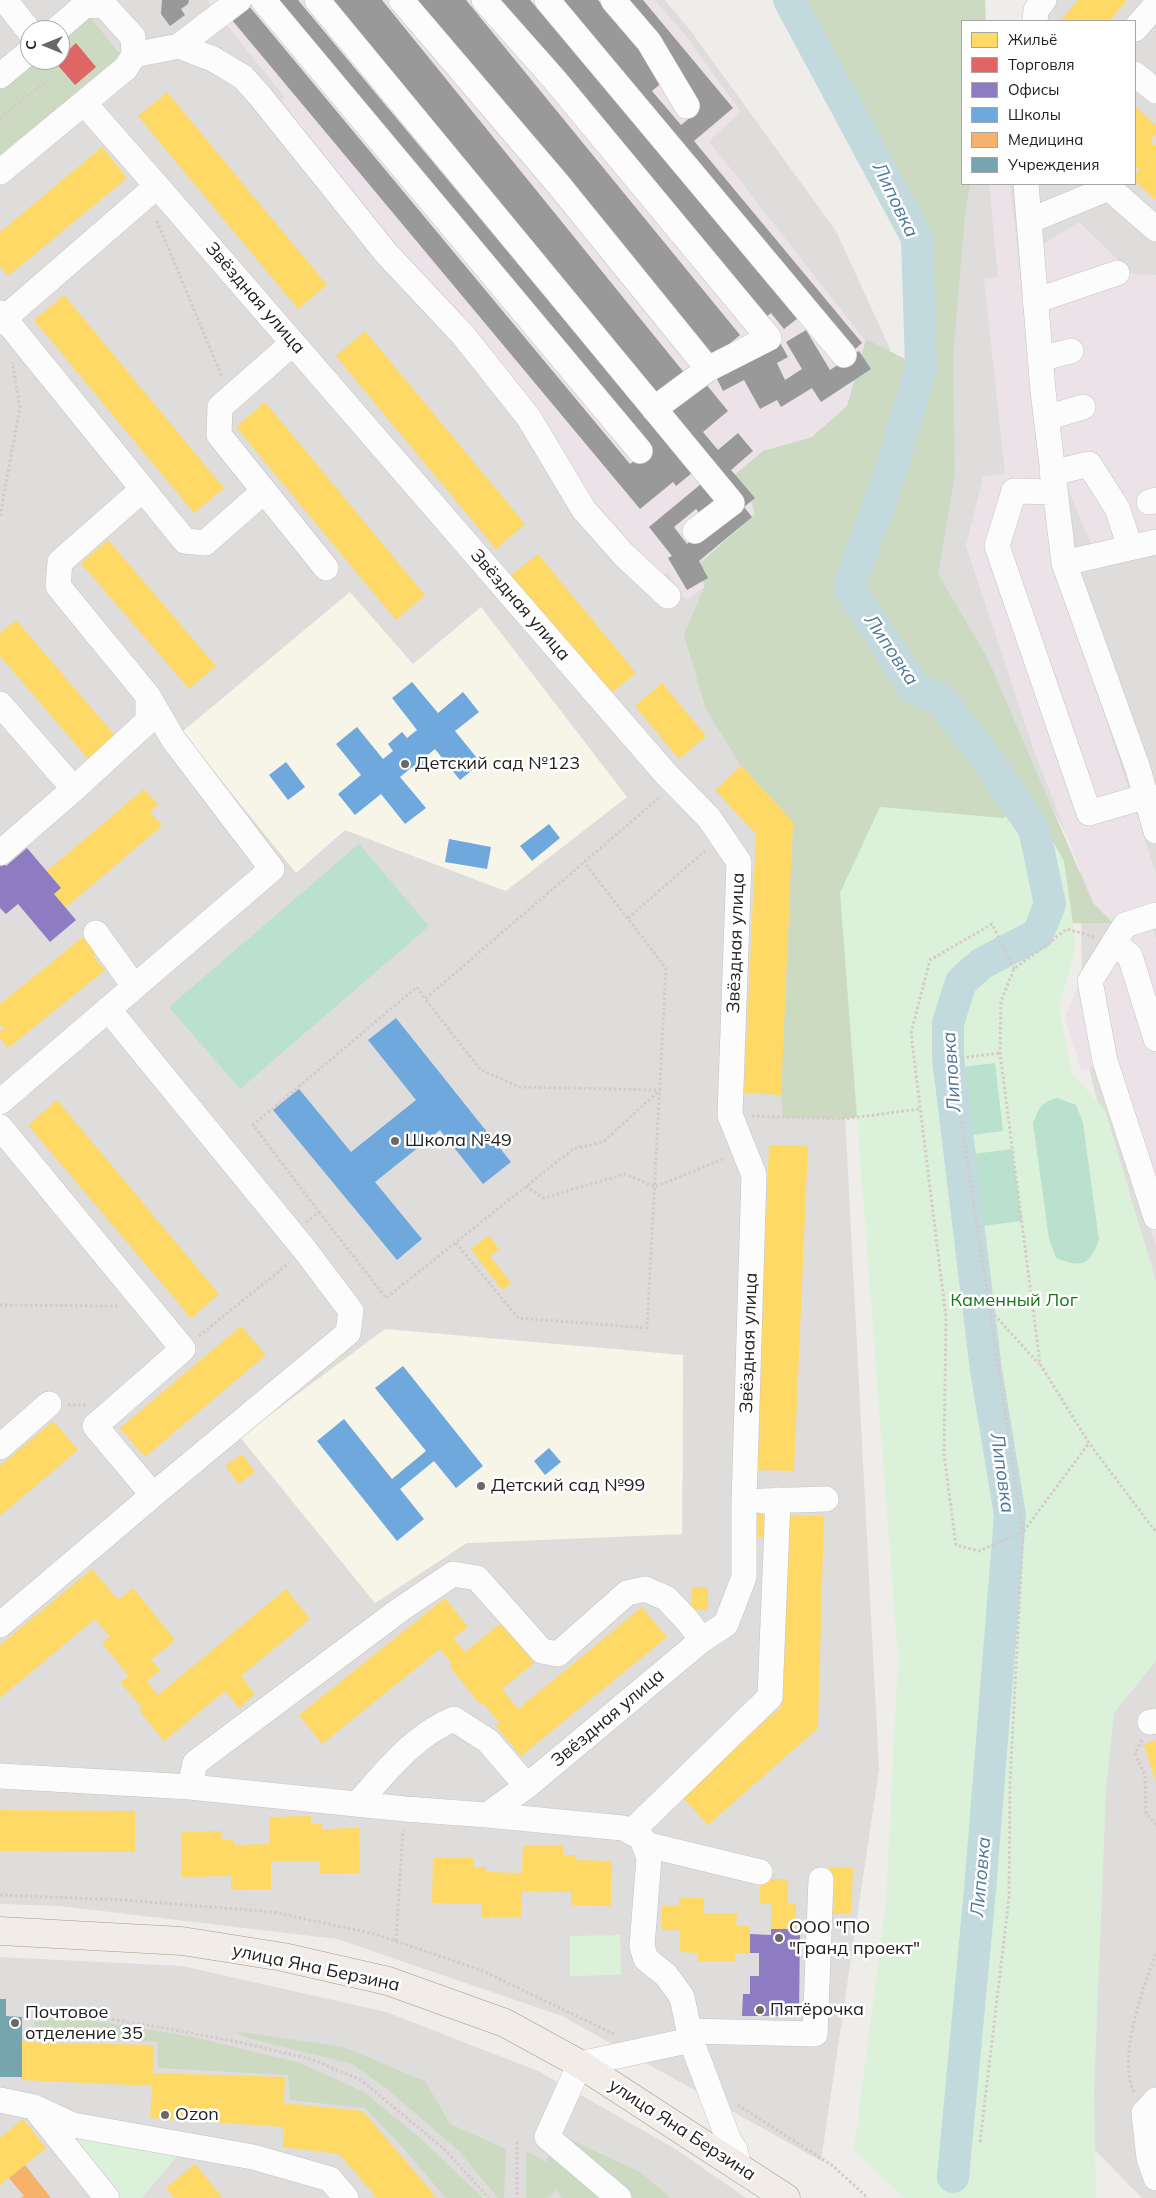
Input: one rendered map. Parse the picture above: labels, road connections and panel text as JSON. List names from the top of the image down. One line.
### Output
{"streets":{"main road":["улица Яна Берзина"],"street":["Звёздная улица"]},"water":["Липовка"],"parks":["Каменный Лог"],"places":["Детский сад №123","Школа №49","Детский сад №99","ООО \"ПО \"Гранд проект\"","Пятёрочка","Почтовое отделение 35","Ozon"],"legend":["Жильё","Торговля","Офисы","Школы","Медицина","Учреждения"],"north":"left"}
